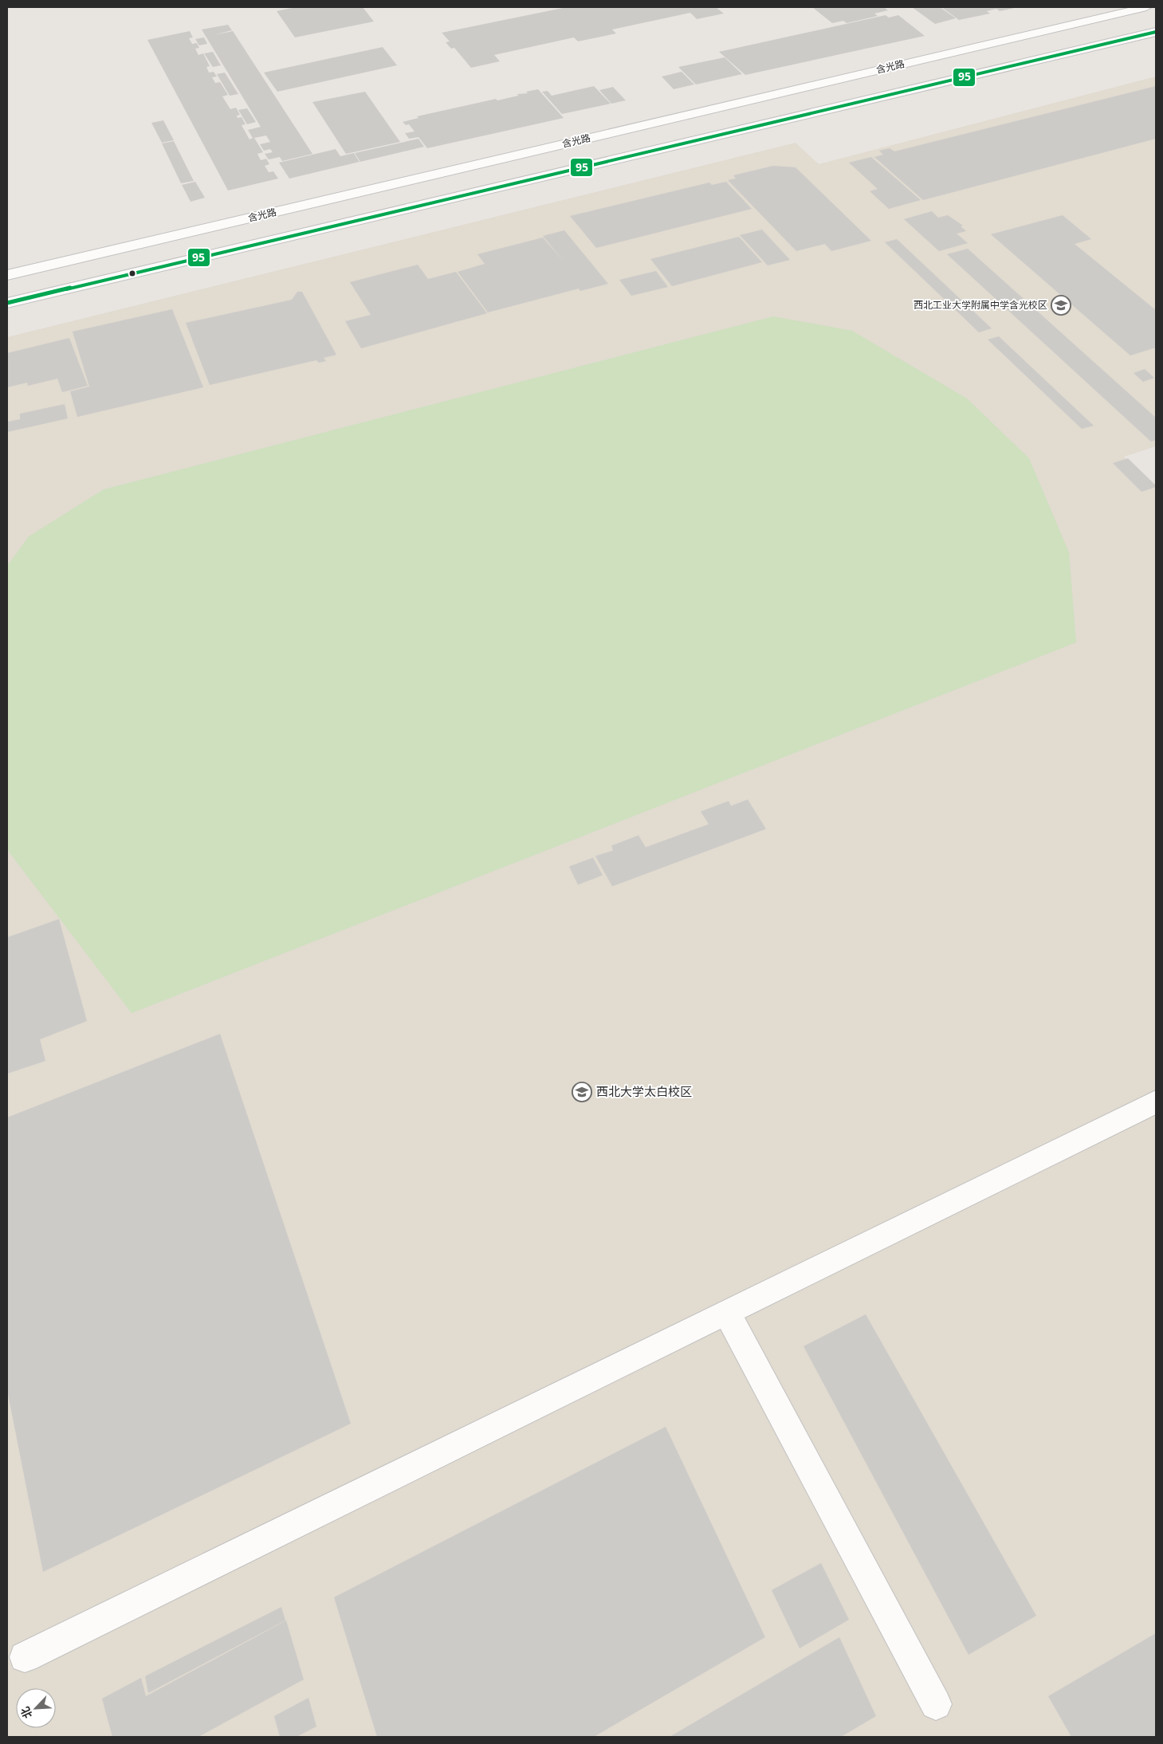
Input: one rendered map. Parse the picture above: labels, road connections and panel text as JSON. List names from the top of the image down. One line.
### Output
{"streets":{"main road":["含光路"]},"places":{"school or university":["西北工业大学附属中学含光校区","西北大学太白校区"]},"lines":["transit line 95"],"north":"bottom left"}
